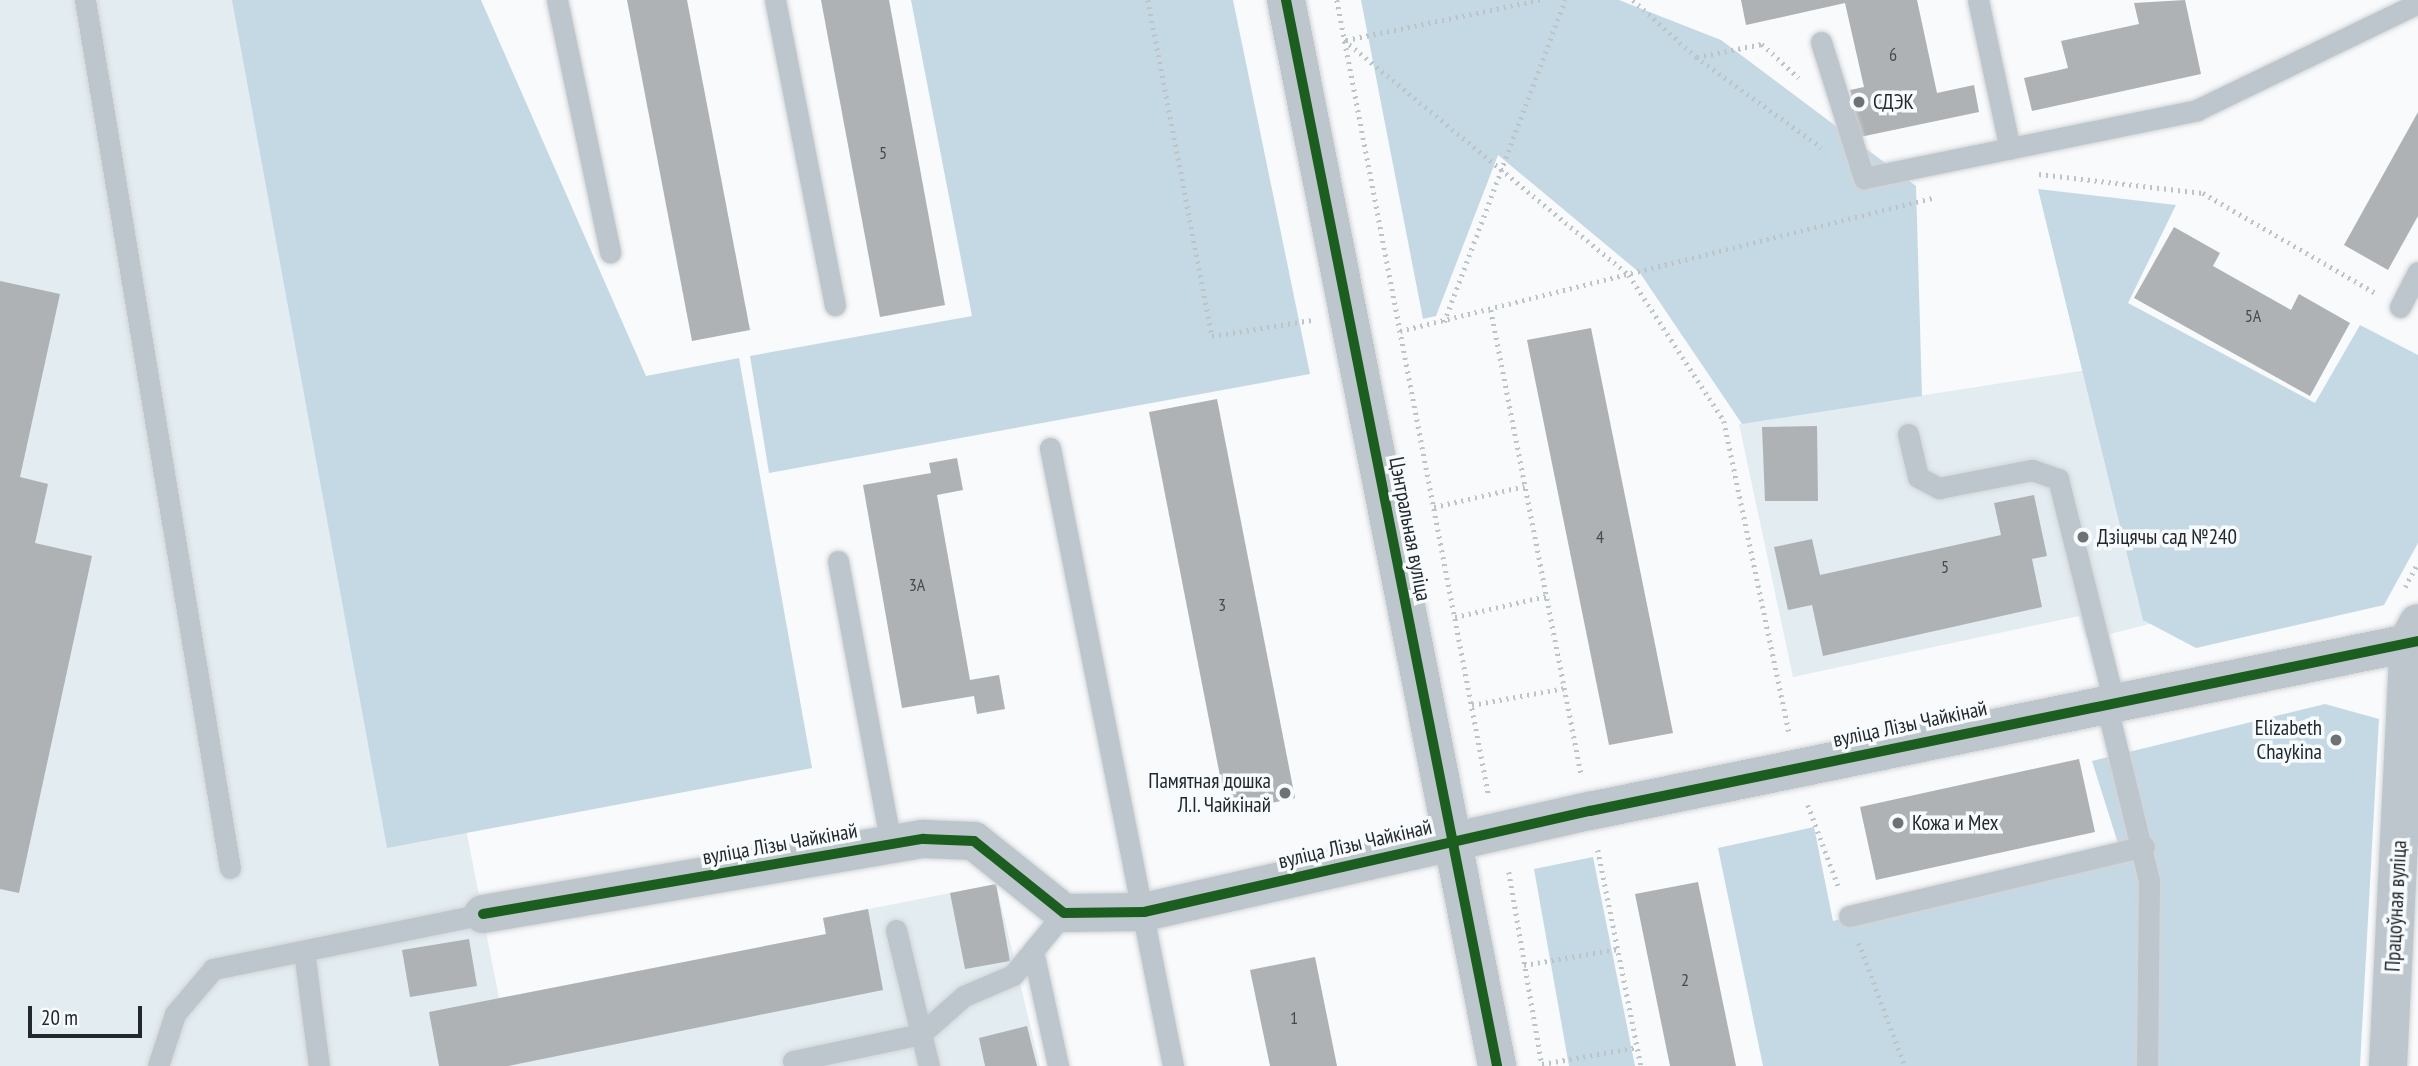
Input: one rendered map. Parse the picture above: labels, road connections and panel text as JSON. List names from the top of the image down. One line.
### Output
{"streets":{"street":["Цэнтральная вуліца","вуліца Лізы Чайкінай","Працоўная вуліца"]},"crossings":[["Цэнтральная вуліца","вуліца Лізы Чайкінай"],["вуліца Лізы Чайкінай","Працоўная вуліца"]],"places":["СДЭК","Дзіцячы сад №240","Elizabeth Chaykina","Памятная дошка Л.І. Чайкінай","Кожа и Мех"],"house_numbers":["6","5","5А","4","5","3А","3","2","1"],"scale_bar":"20 m"}
